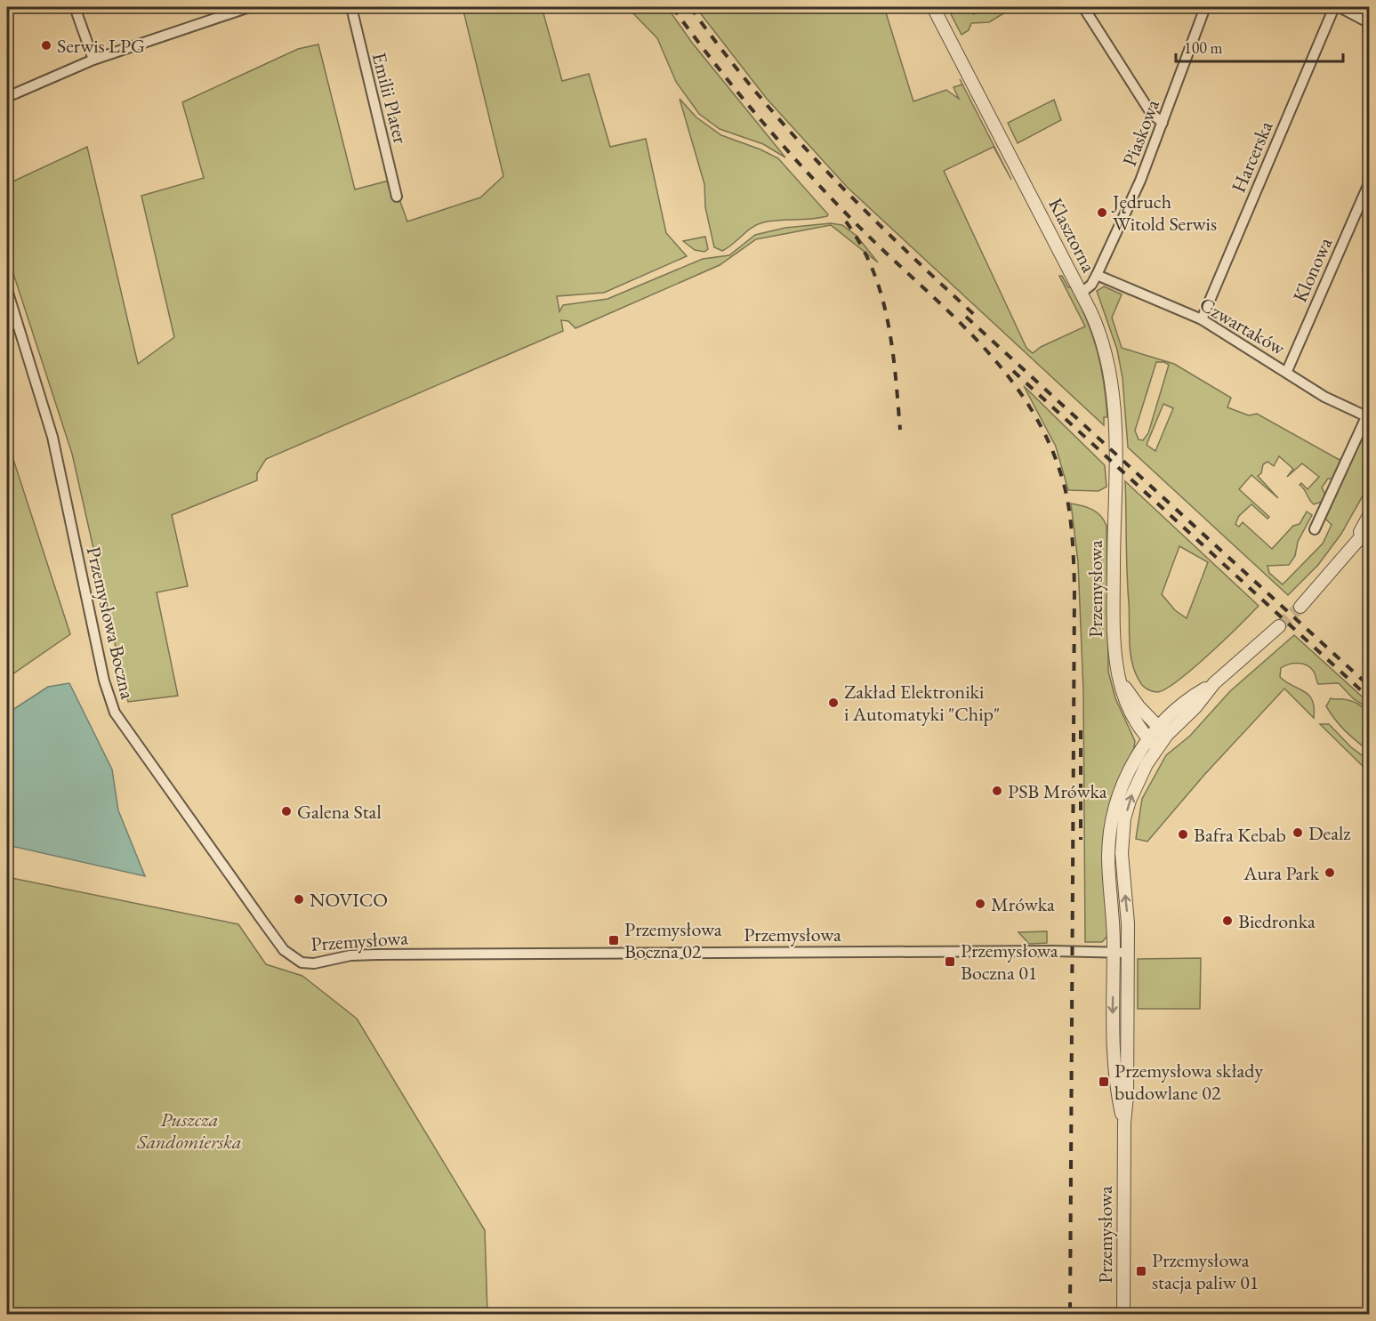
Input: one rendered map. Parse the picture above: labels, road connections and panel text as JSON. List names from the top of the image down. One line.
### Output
{"streets":{"street":["Emilii Plater","Piaskowa","Harcerska","Klasztorna","Klonowa","Czwartaków","Przemysłowa","Przemysłowa Boczna"]},"crossings":[["Piaskowa","Klasztorna"],["Piaskowa","Czwartaków"],["Harcerska","Czwartaków"],["Klasztorna","Przemysłowa"],["Klonowa","Czwartaków"],["Przemysłowa","Przemysłowa Boczna"]],"parks":["Puszcza Sandomierska"],"places":{"other":["Serwis LPG","Jędruch Witold Serwis","Zakład Elektroniki i Automatyki \"Chip\"","PSB Mrówka","Galena Stal","Dealz","Bafra Kebab","Aura Park","NOVICO","Mrówka","Biedronka"],"transit":["Przemysłowa Boczna 02","Przemysłowa Boczna 01","Przemysłowa składy budowlane 02","Przemysłowa stacja paliw 01"]},"scale_bar":"100 m"}
